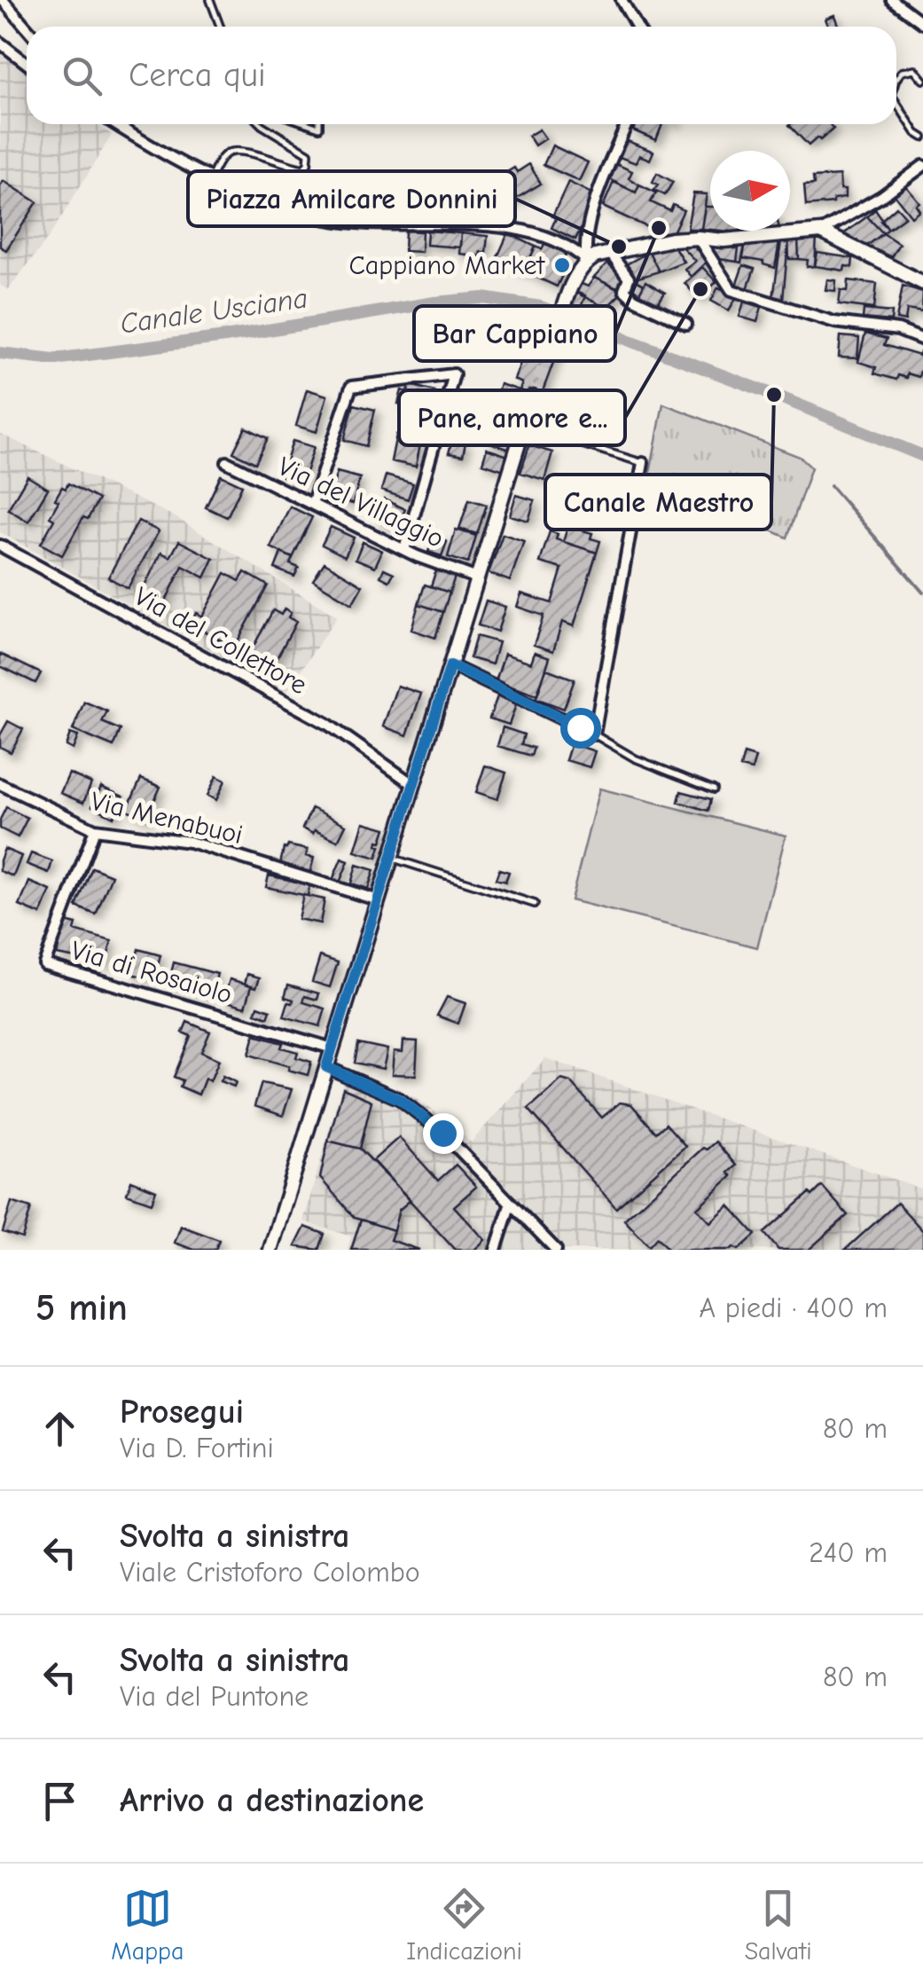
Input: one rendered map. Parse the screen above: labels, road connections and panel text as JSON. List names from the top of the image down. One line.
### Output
{"streets":{"street":["Via del Villaggio","Via del Collettore","Via Menabuoi","Via di Rosaiolo"]},"crossings":[["Via Menabuoi","Via di Rosaiolo"]],"water":["Canale Usciana"],"places":["Bar Cappiano","Piazza Amilcare Donnini","Cappiano Market","Pane, amore e...","Canale Maestro"],"north":"right","page":{"search":"Cerca qui","heading":["5 min","A piedi · 400 m"],"list":[["Prosegui","Via D. Fortini","80 m"],["Svolta a sinistra","Viale Cristoforo Colombo","240 m"],["Svolta a sinistra","Via del Puntone","80 m"],"Arrivo a destinazione"],"nav":["Mappa","Indicazioni","Salvati"]}}
